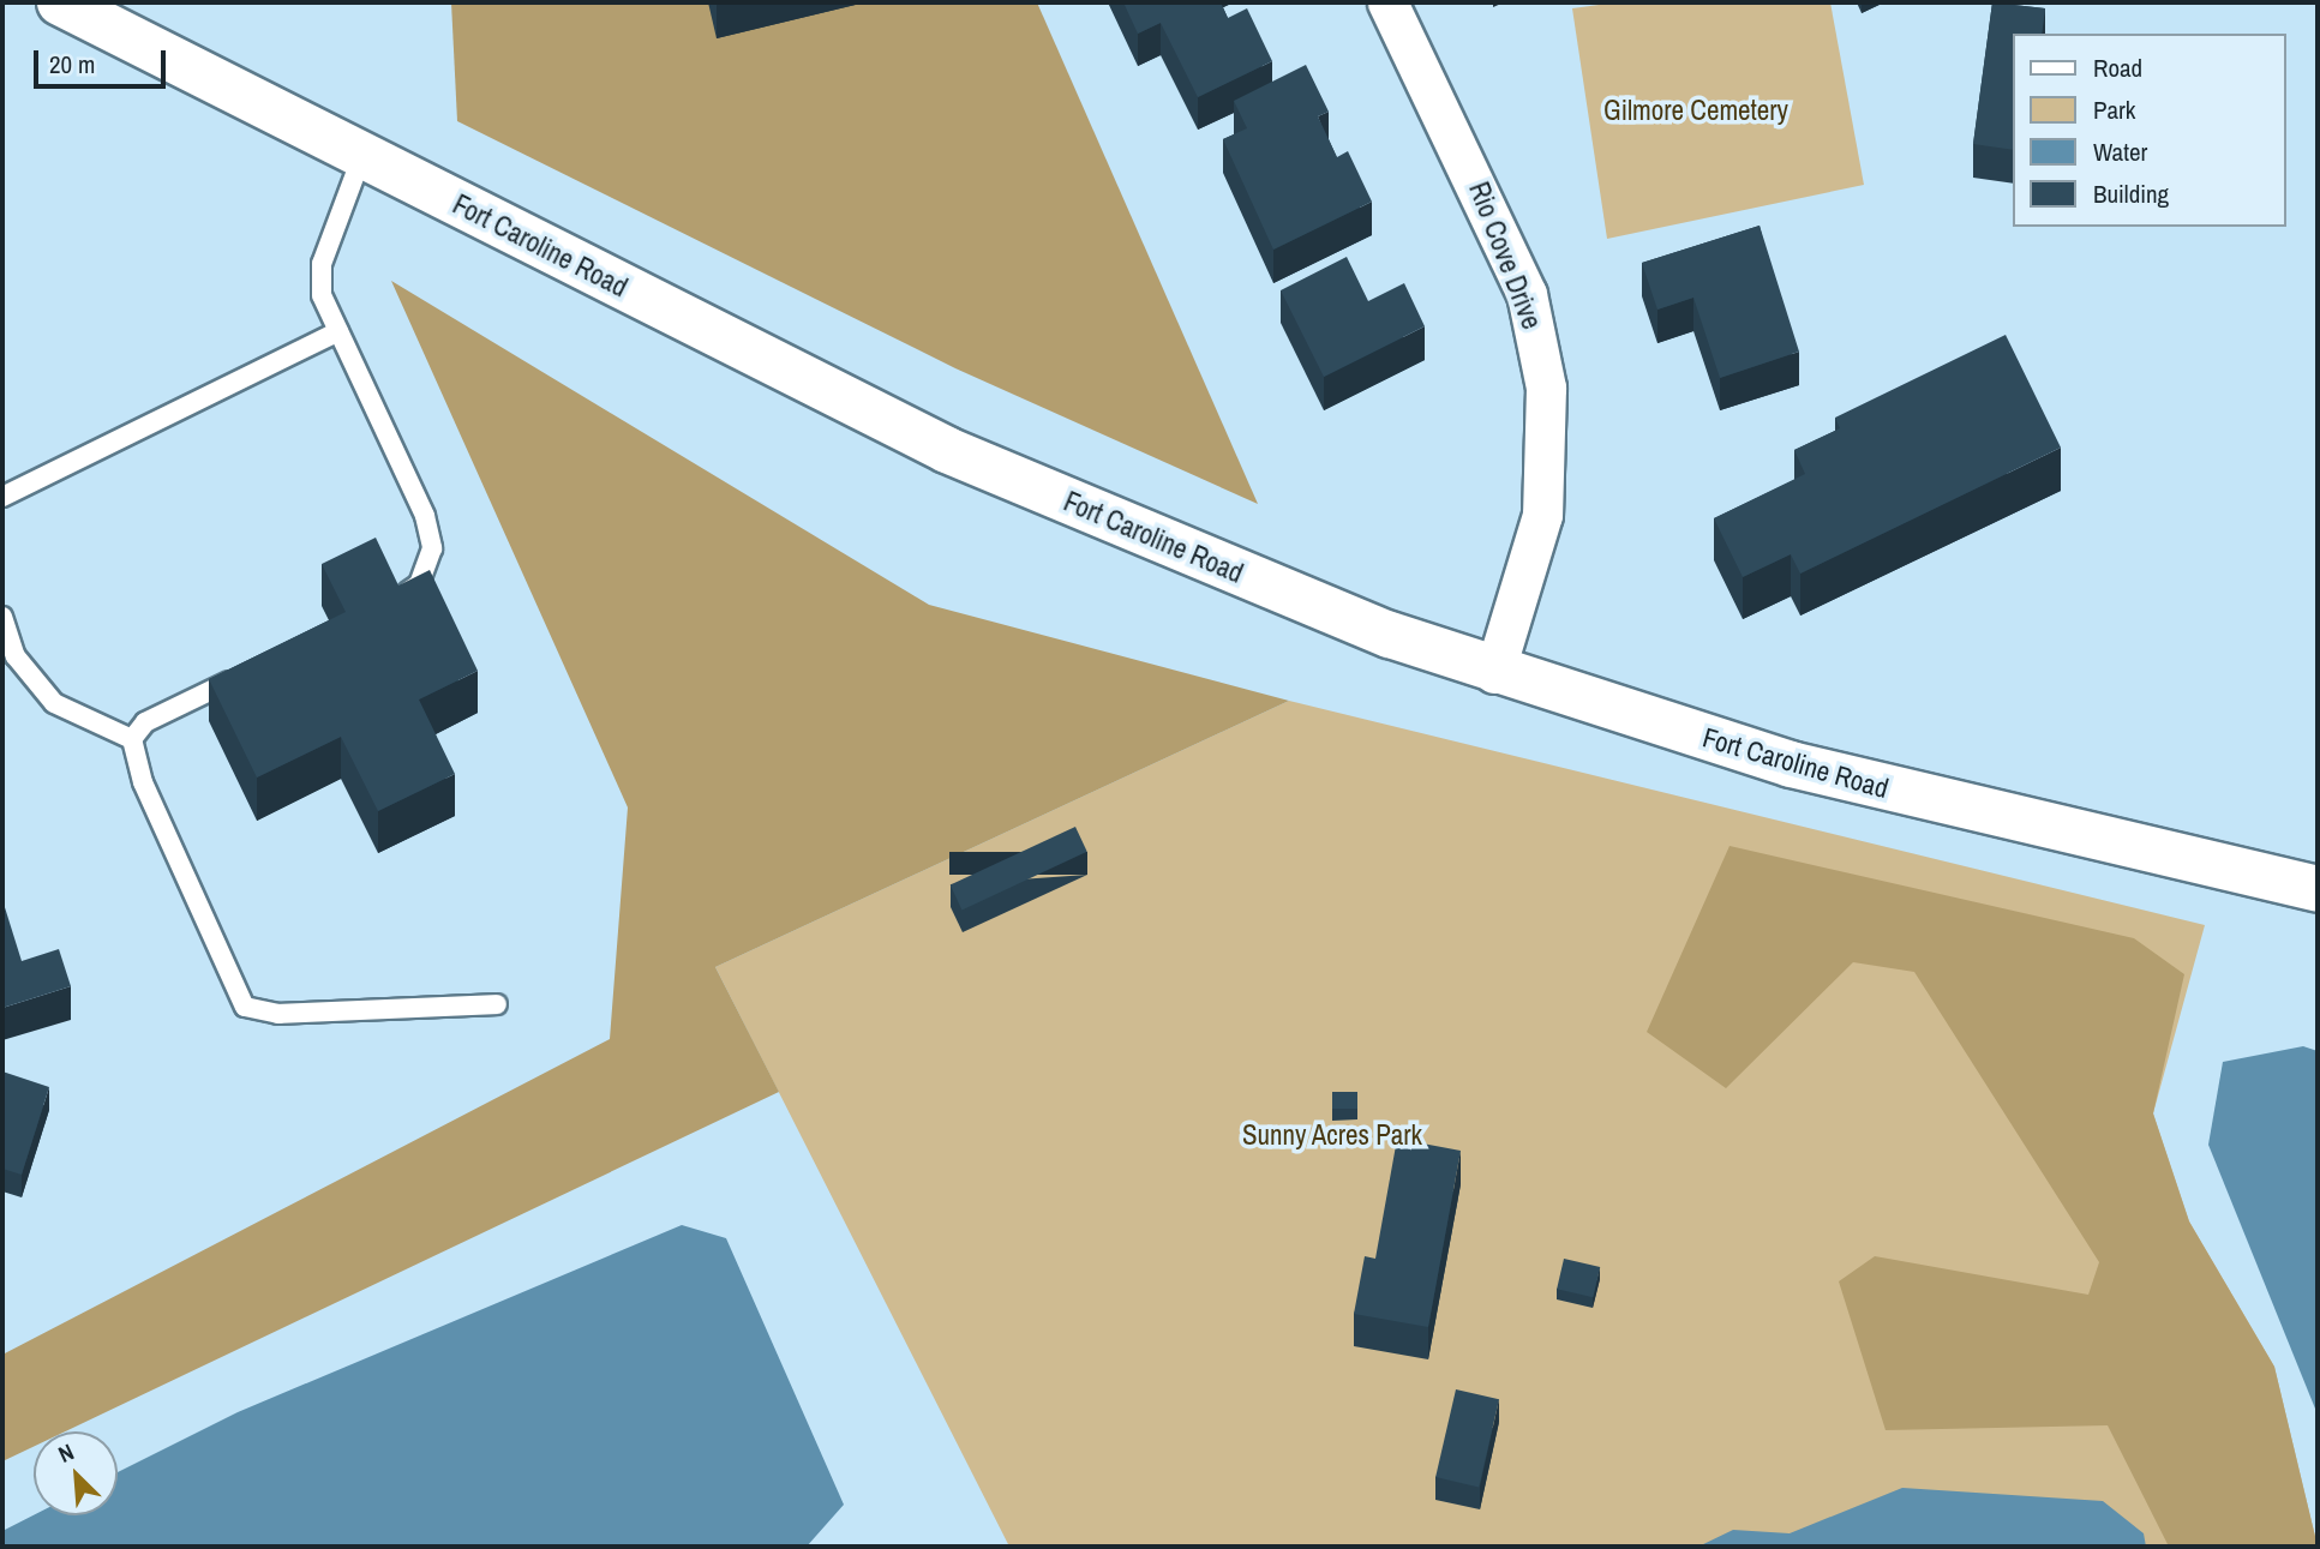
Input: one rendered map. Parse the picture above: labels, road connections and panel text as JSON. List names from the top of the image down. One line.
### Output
{"streets":{"street":["Fort Caroline Road","Rio Cove Drive"]},"crossings":[["Fort Caroline Road","Rio Cove Drive"]],"parks":["Gilmore Cemetery","Sunny Acres Park"],"legend":["Road","Park","Water","Building"],"scale_bar":"20 m","north":"top left"}
